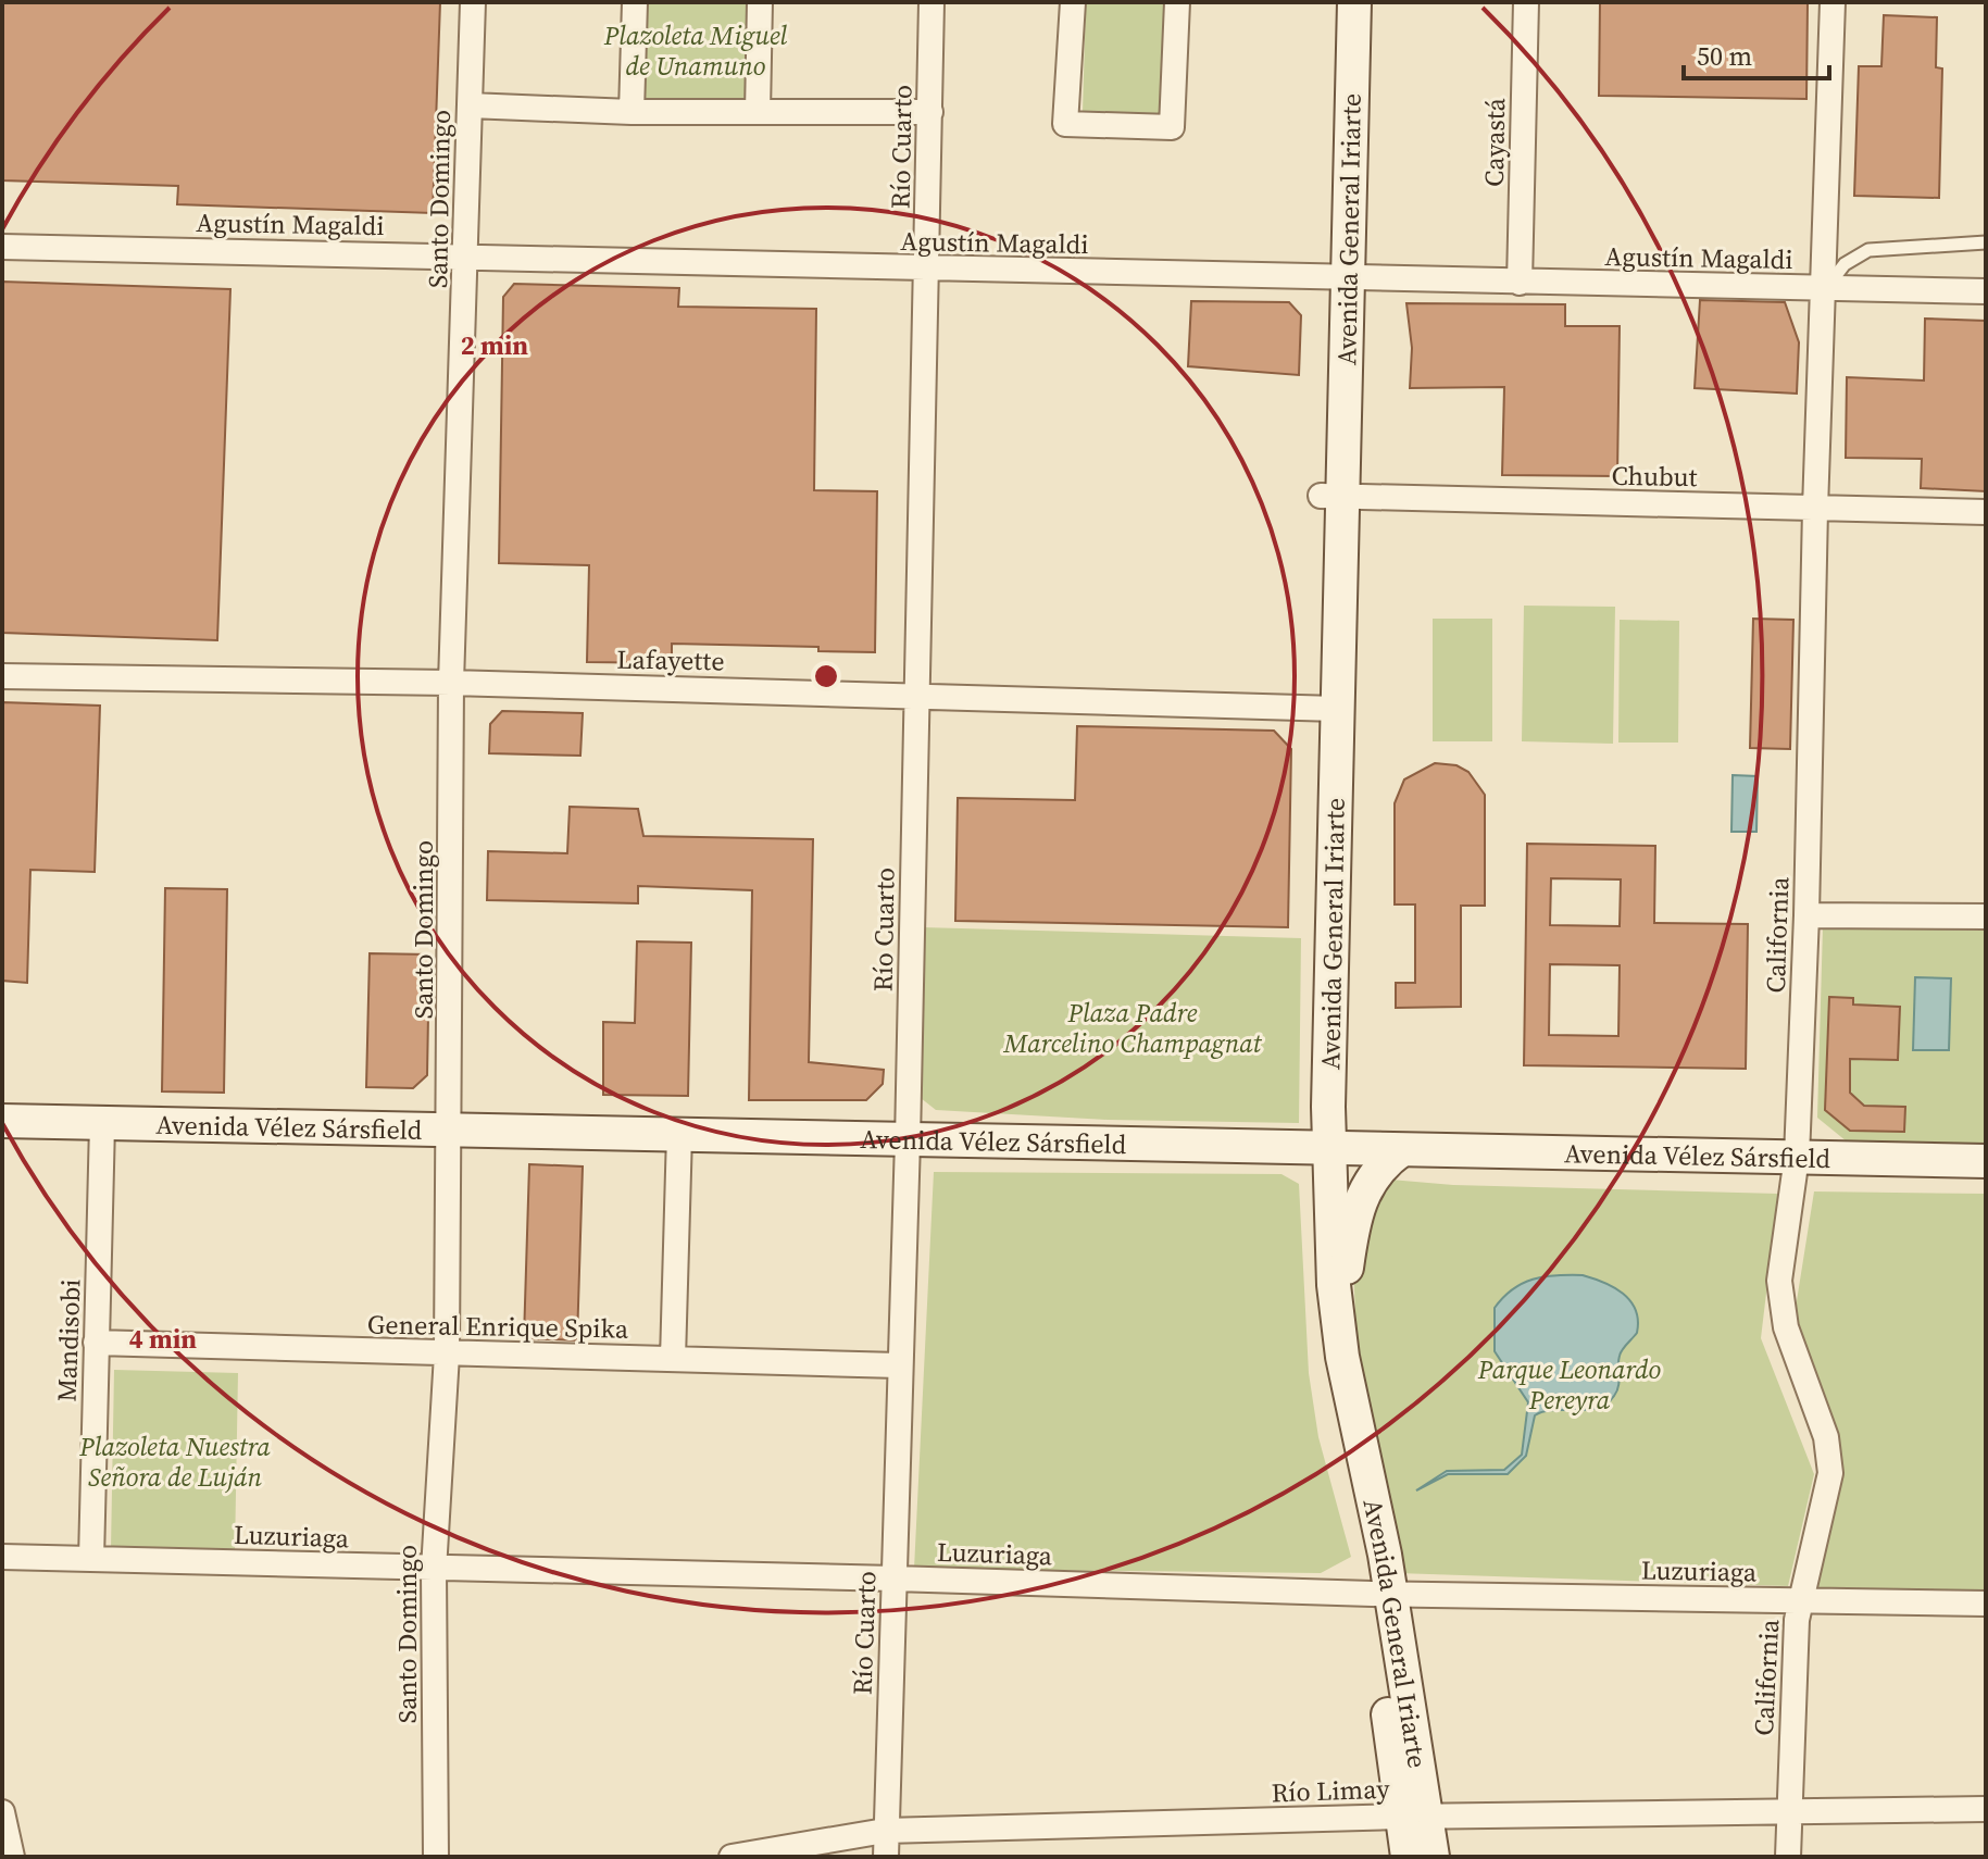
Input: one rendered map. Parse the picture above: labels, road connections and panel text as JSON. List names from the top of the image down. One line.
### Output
{"streets":{"main road":["Avenida General Iriarte","Avenida Vélez Sársfield"],"street":["Cayastá","Río Cuarto","Santo Domingo","Agustín Magaldi","Chubut","Lafayette","California","General Enrique Spika","Mandisobi","Luzuriaga","Río Limay"]},"crossings":[["Cayastá","Agustín Magaldi"],["Río Cuarto","Agustín Magaldi"],["Río Cuarto","Lafayette"],["Río Cuarto","Avenida Vélez Sársfield"],["Río Cuarto","General Enrique Spika"],["Río Cuarto","Luzuriaga"],["Río Cuarto","Río Limay"],["Santo Domingo","Agustín Magaldi"],["Santo Domingo","Lafayette"],["Santo Domingo","Avenida Vélez Sársfield"],["Santo Domingo","General Enrique Spika"],["Santo Domingo","Luzuriaga"],["Agustín Magaldi","Avenida General Iriarte"],["Agustín Magaldi","California"],["Avenida General Iriarte","Chubut"],["Avenida General Iriarte","Lafayette"],["Avenida General Iriarte","Avenida Vélez Sársfield"],["Avenida General Iriarte","Luzuriaga"],["Avenida General Iriarte","Río Limay"],["Chubut","California"],["California","Avenida Vélez Sársfield"],["California","Luzuriaga"],["California","Río Limay"],["Avenida Vélez Sársfield","Mandisobi"],["General Enrique Spika","Mandisobi"],["Mandisobi","Luzuriaga"]],"parks":["Plazoleta Miguel de Unamuno","Plaza Padre Marcelino Champagnat","Parque Leonardo Pereyra","Plazoleta Nuestra Señora de Luján"],"scale_bar":"50 m","rings":["2 min","4 min"]}
